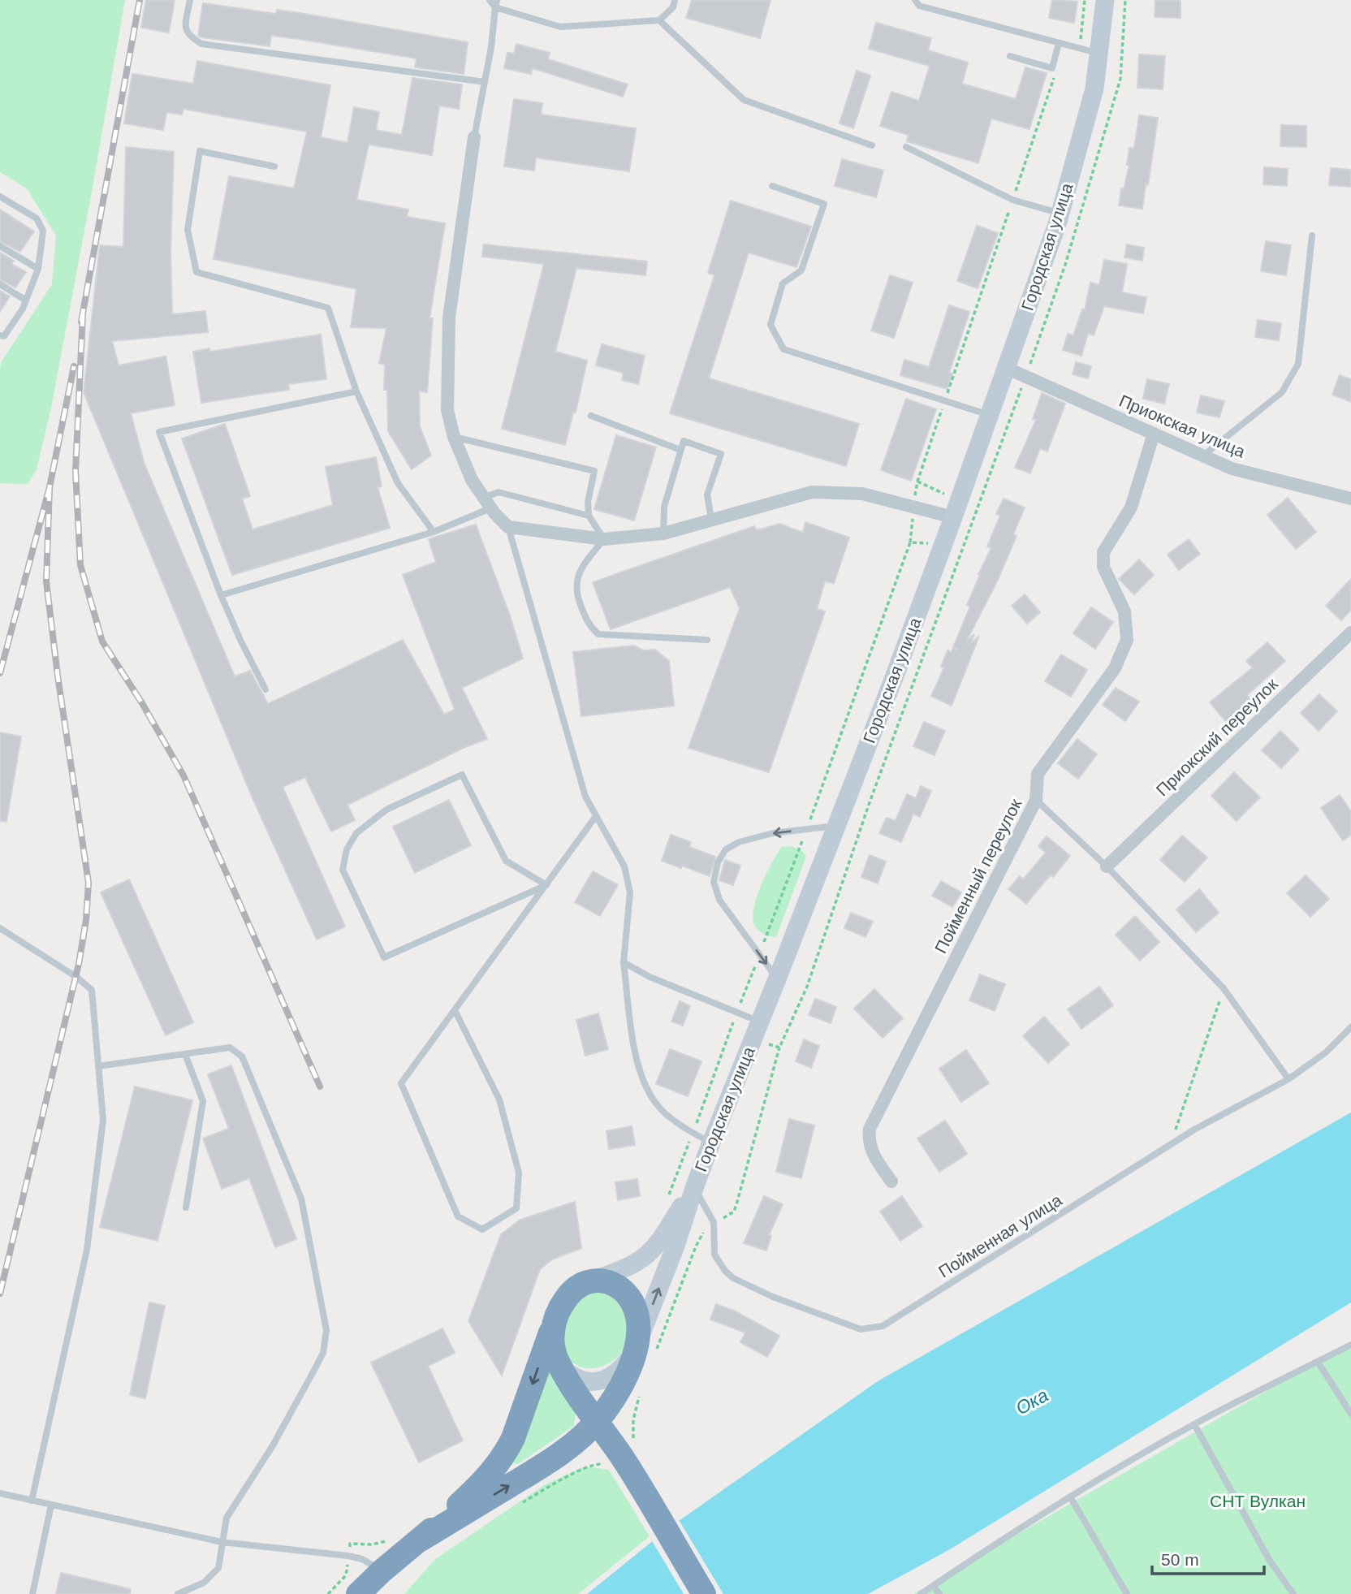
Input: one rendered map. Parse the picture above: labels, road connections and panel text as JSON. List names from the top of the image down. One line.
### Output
{"streets":{"main road":["Городская улица"],"street":["Приокская улица","Приокский переулок","Пойменный переулок"],"lane":["Пойменная улица"]},"crossings":[["Городская улица","Приокская улица"],["Городская улица","Пойменная улица"],["Приокская улица","Пойменный переулок"]],"water":["Ока"],"parks":["СНТ Вулкан"],"scale_bar":"50 m"}
